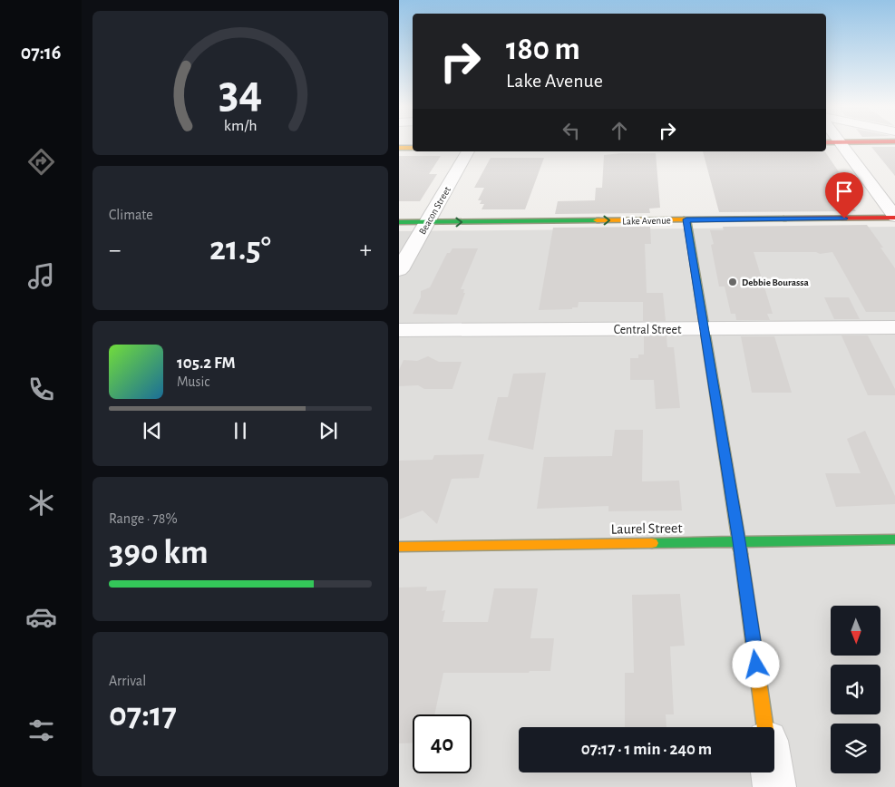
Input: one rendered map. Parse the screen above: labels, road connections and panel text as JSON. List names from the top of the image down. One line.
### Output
{"streets":{"street":["Beacon Street","Lake Avenue","Central Street","Laurel Street"]},"crossings":[["Beacon Street","Lake Avenue"]],"one_way":["Lake Avenue"],"places":["Debbie Bourassa"],"north":"bottom","page":{"tabs":"07:16","turn":["180 m","Lake Avenue"],"tile":["Climate",["Range · 78%","390 km"],["Arrival","07:17"]],"heat":["−","21.5°","+"],"song":["105.2 FM","Music"],"limit":"40","trip":"07:17 · 1 min · 240 m","gauge":["34","km/h"]}}
